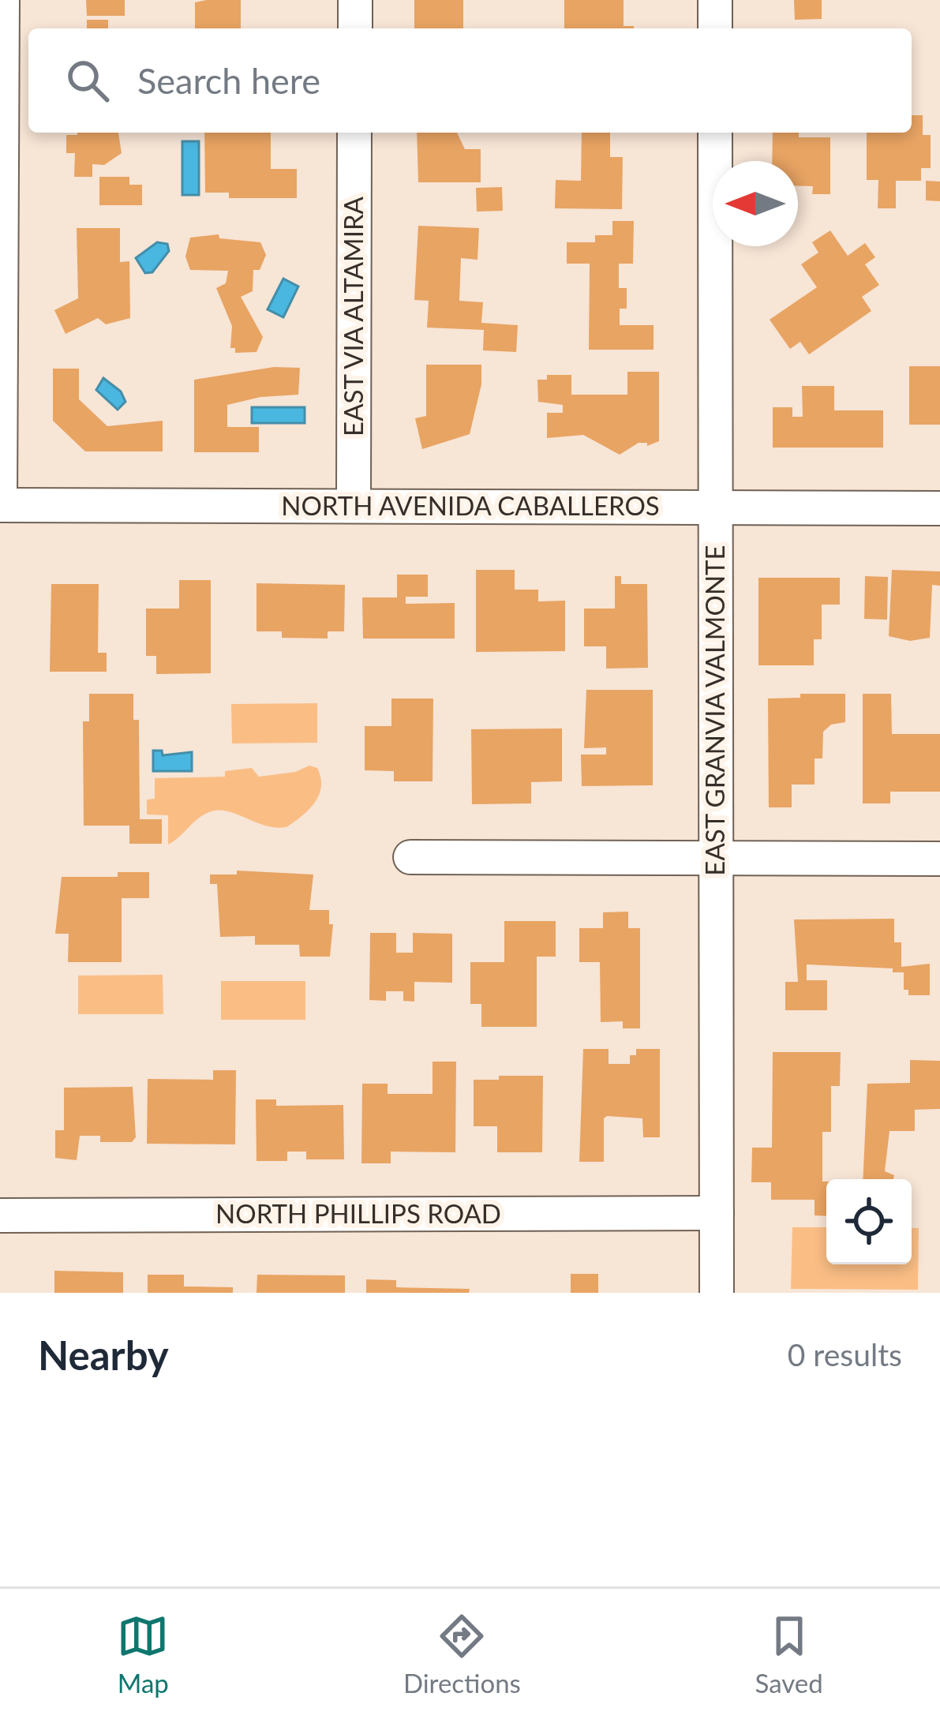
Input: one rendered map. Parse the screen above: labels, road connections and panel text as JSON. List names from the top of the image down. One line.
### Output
{"streets":{"street":["EAST VIA ALTAMIRA","NORTH AVENIDA CABALLEROS","EAST GRANVIA VALMONTE","NORTH PHILLIPS ROAD"]},"crossings":[["EAST VIA ALTAMIRA","NORTH AVENIDA CABALLEROS"],["NORTH AVENIDA CABALLEROS","EAST GRANVIA VALMONTE"],["EAST GRANVIA VALMONTE","NORTH PHILLIPS ROAD"]],"north":"left","page":{"search":"Search here","heading":["Nearby","0 results"],"nav":["Map","Directions","Saved"]}}
